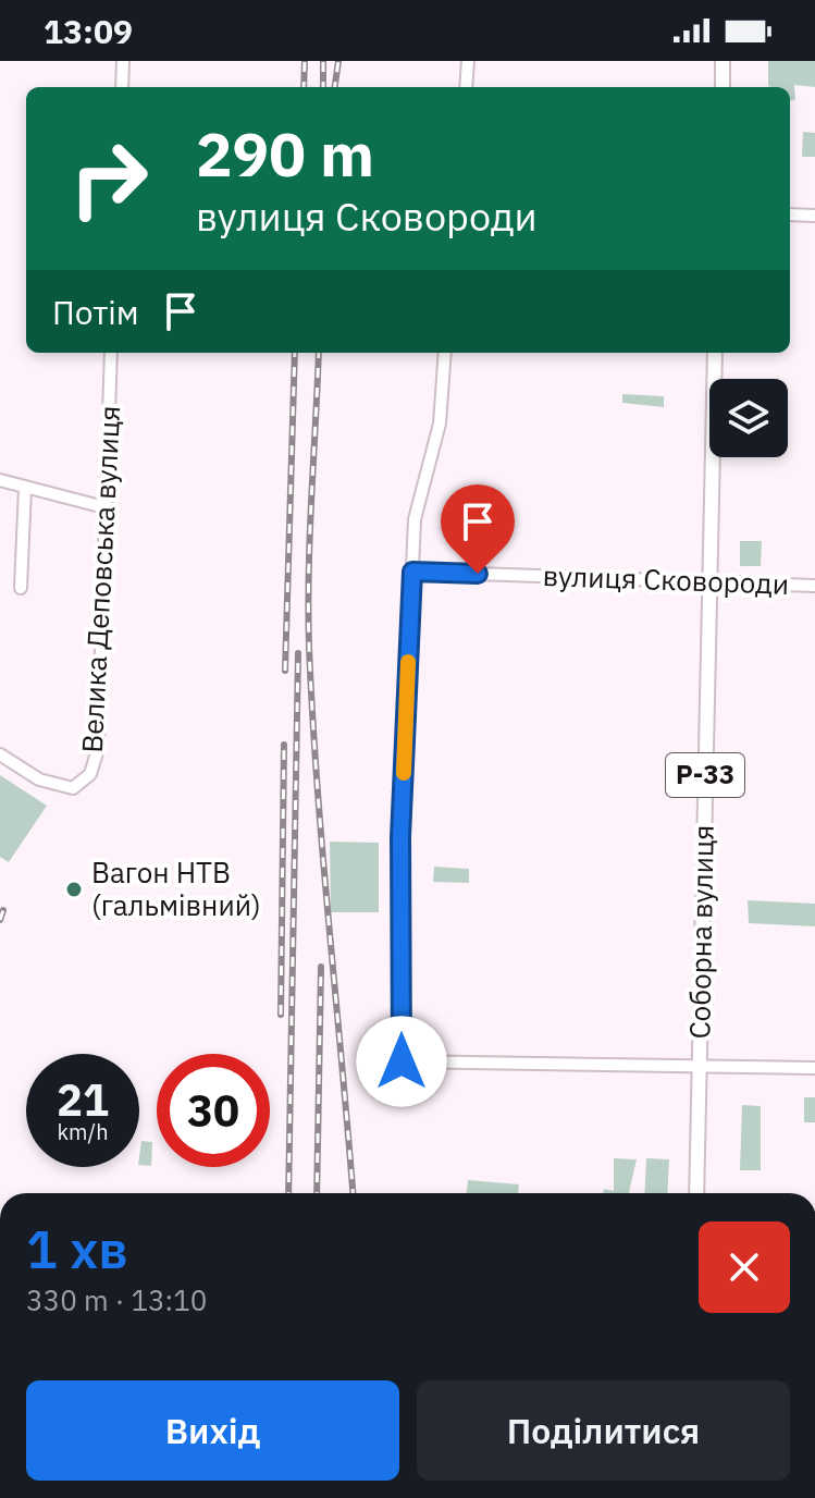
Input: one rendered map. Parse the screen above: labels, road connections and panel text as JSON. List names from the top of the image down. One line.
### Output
{"streets":{"main road":["Р-33","Соборна вулиця"],"street":["Велика Деповська вулиця","вулиця Сковороди"]},"crossings":[["вулиця Сковороди","Соборна вулиця"]],"places":["Вагон НТВ (гальмівний)"],"page":{"status":"13:09","turn":["290 m","вулиця Сковороди"],"then":"Потім","speed":"21 km/h","limit":"30","heading":["1 хв","330 m · 13:10"],"buttons":["Вихід","Поділитися"]}}
